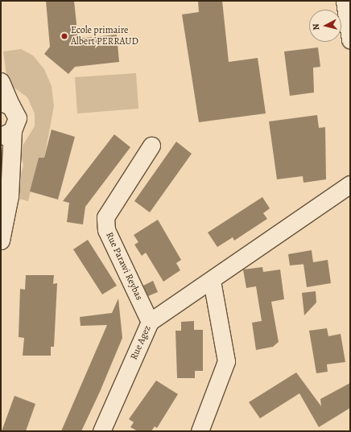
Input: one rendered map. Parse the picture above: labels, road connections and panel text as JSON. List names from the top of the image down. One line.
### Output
{"streets":{"street":["Rue Parawi Reybas","Rue Agez"]},"crossings":[["Rue Parawi Reybas","Rue Agez"]],"places":["Ecole primaire Albert PERRAUD"],"north":"left"}
